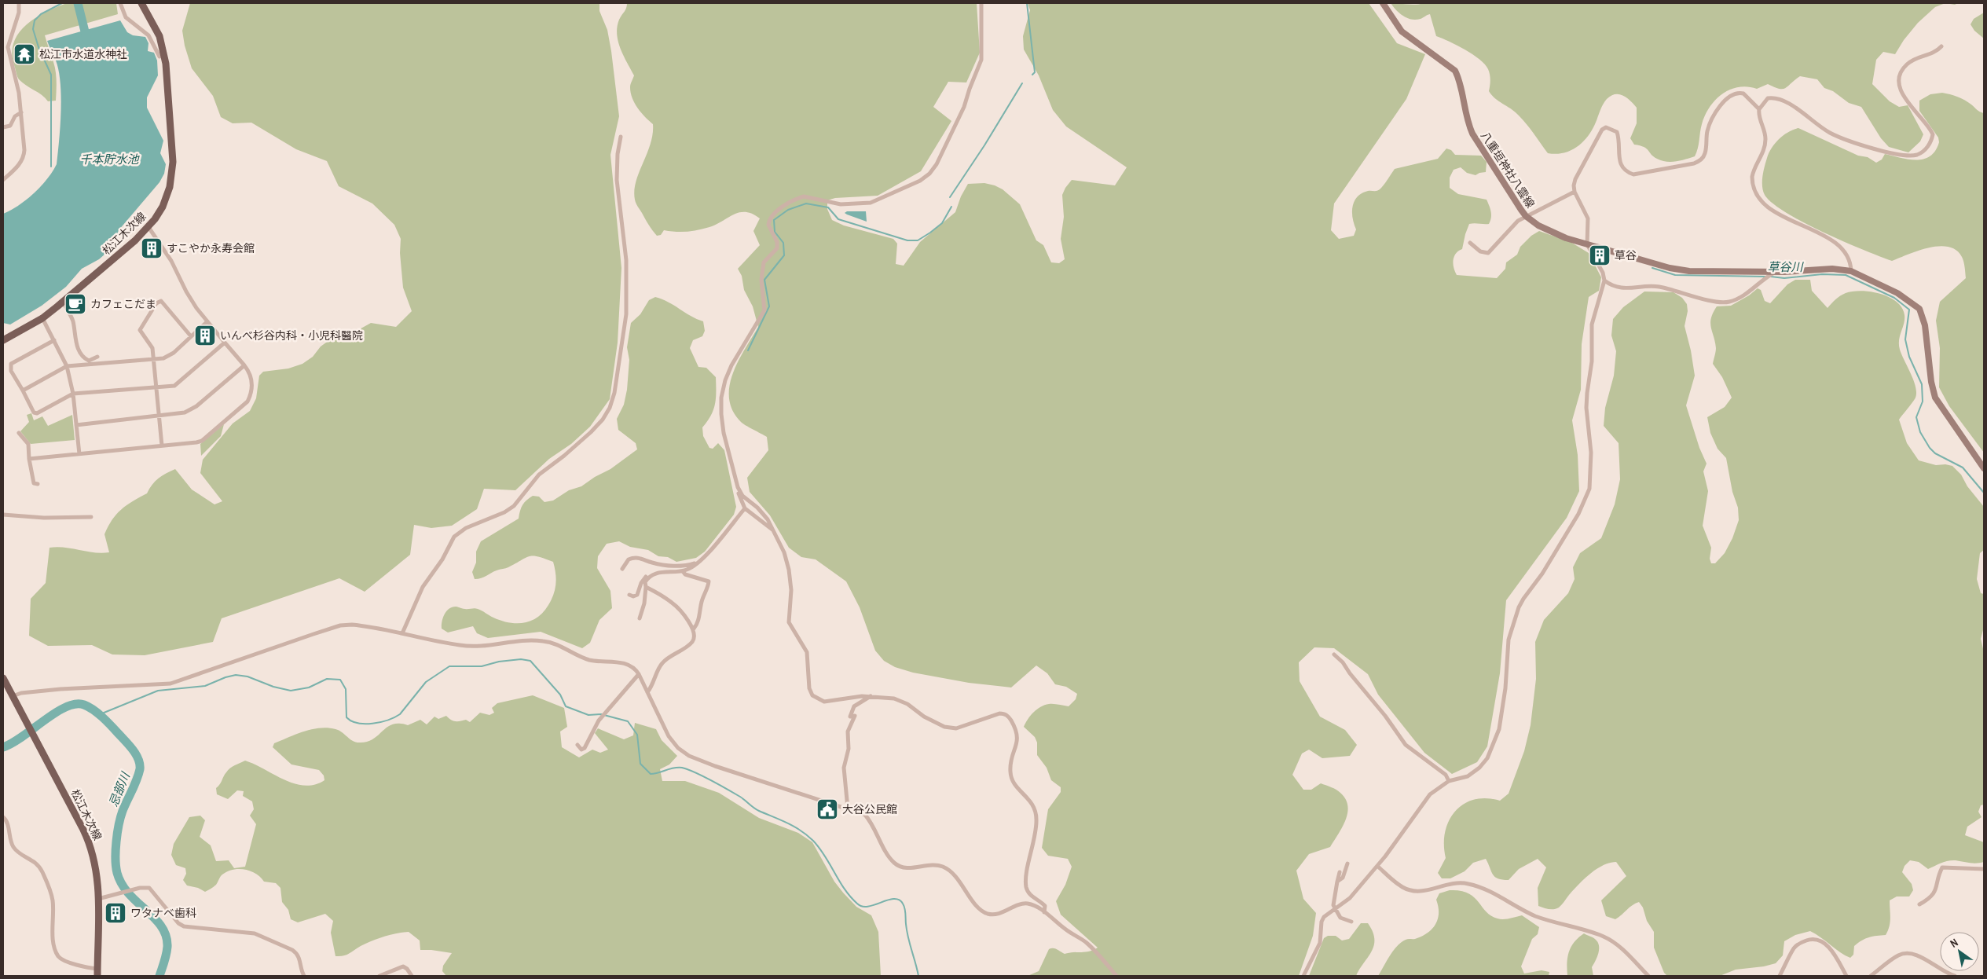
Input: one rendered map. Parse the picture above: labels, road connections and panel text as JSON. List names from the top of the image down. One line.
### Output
{"streets":{"main road":["八重垣神社八雲線","松江木次線"]},"water":["千本貯水池","草谷川","忌部川"],"places":{"temple":["松江市水道水神社"],"building":["すこやか永寿会館","草谷","いんべ杉谷内科・小児科醫院","ワタナベ歯科"],"cafe":["カフェこだま"],"public building":["大谷公民館"]},"north":"top left"}
